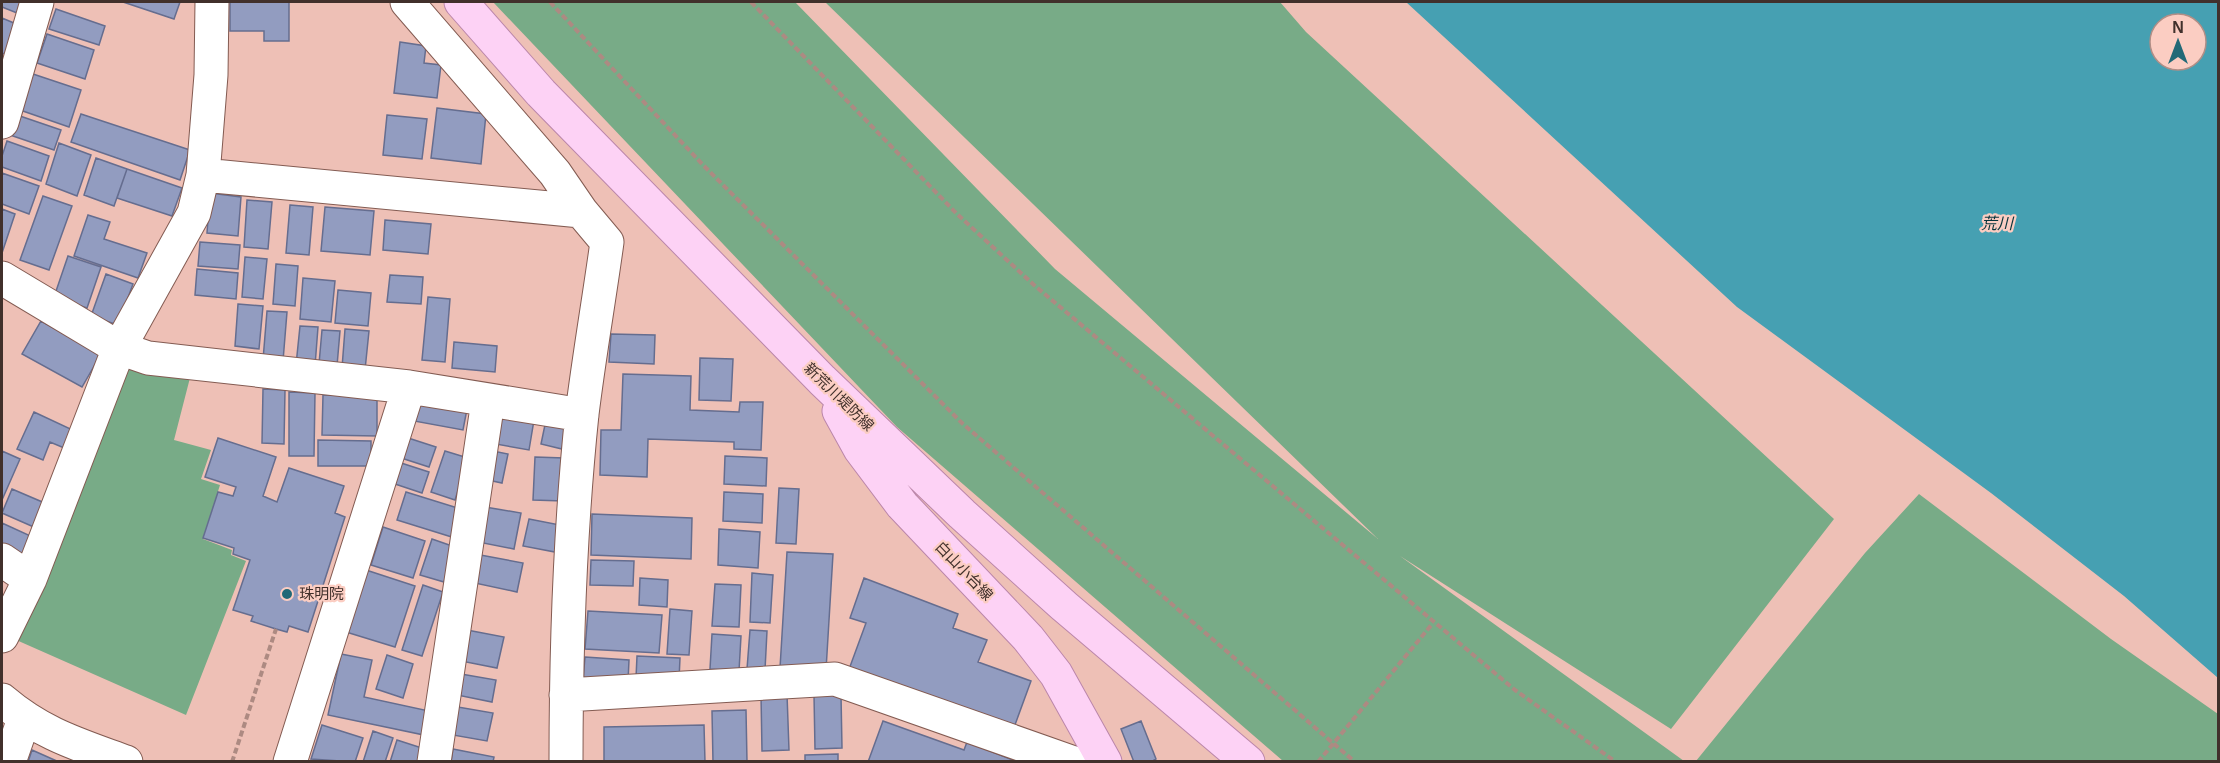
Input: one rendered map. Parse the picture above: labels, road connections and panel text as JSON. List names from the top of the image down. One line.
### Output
{"streets":{"main road":["新荒川堤防線","白山小台線"]},"crossings":[["新荒川堤防線","白山小台線"]],"water":["荒川"],"places":["珠明院"],"north":"top"}
